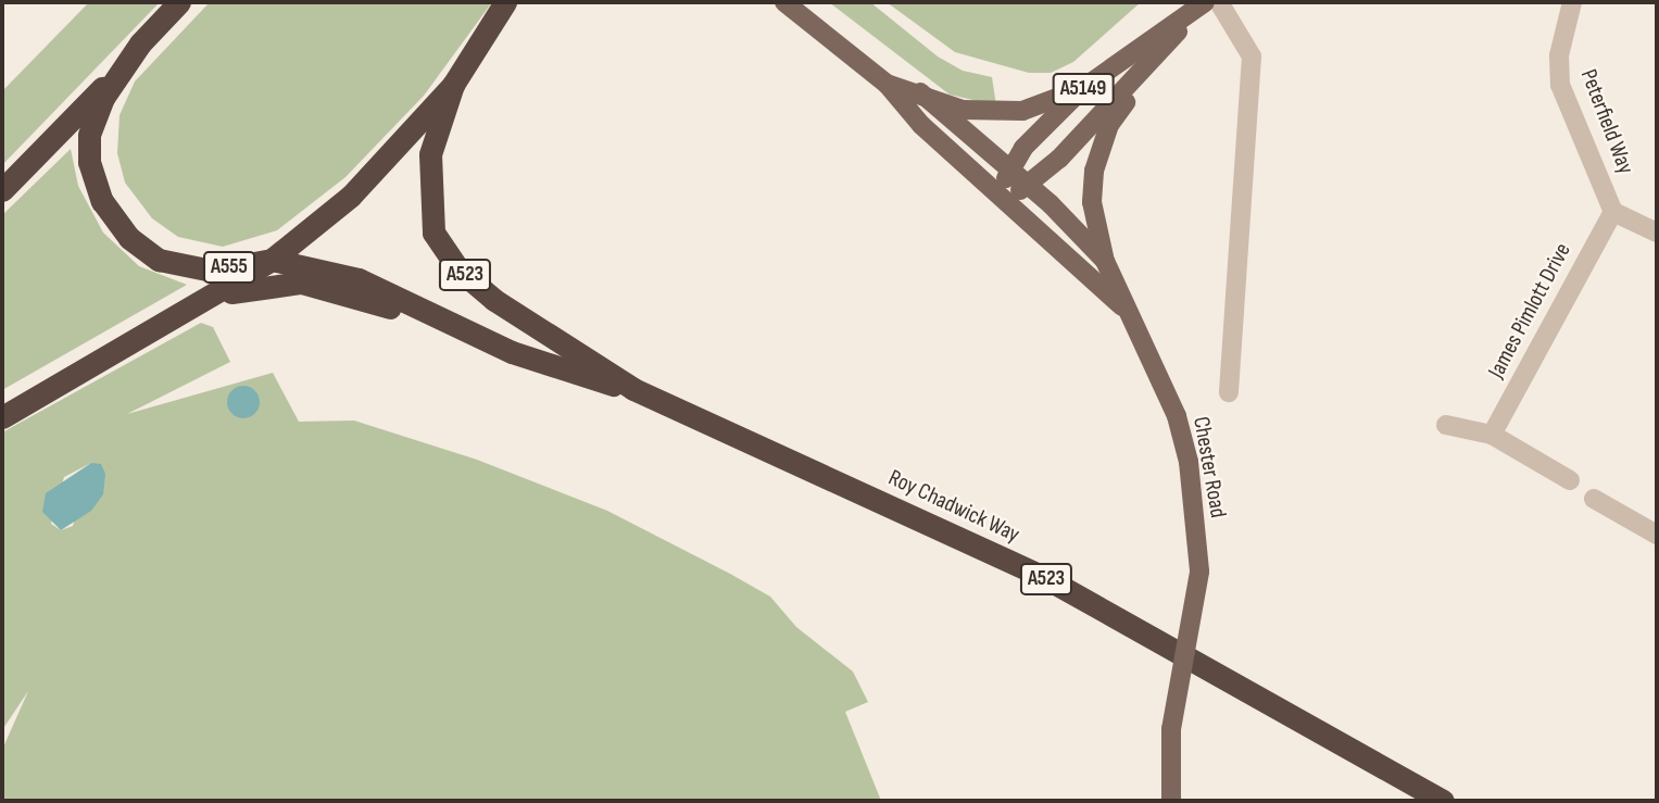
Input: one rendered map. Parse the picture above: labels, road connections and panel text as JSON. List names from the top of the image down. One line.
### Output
{"streets":{"highway":["A555","A523","Roy Chadwick Way"],"main road":["A5149","Chester Road"],"street":["Peterfield Way","James Pimlott Drive"]},"crossings":[["A5149","Chester Road"],["Peterfield Way","James Pimlott Drive"],["A555","Roy Chadwick Way"]]}
